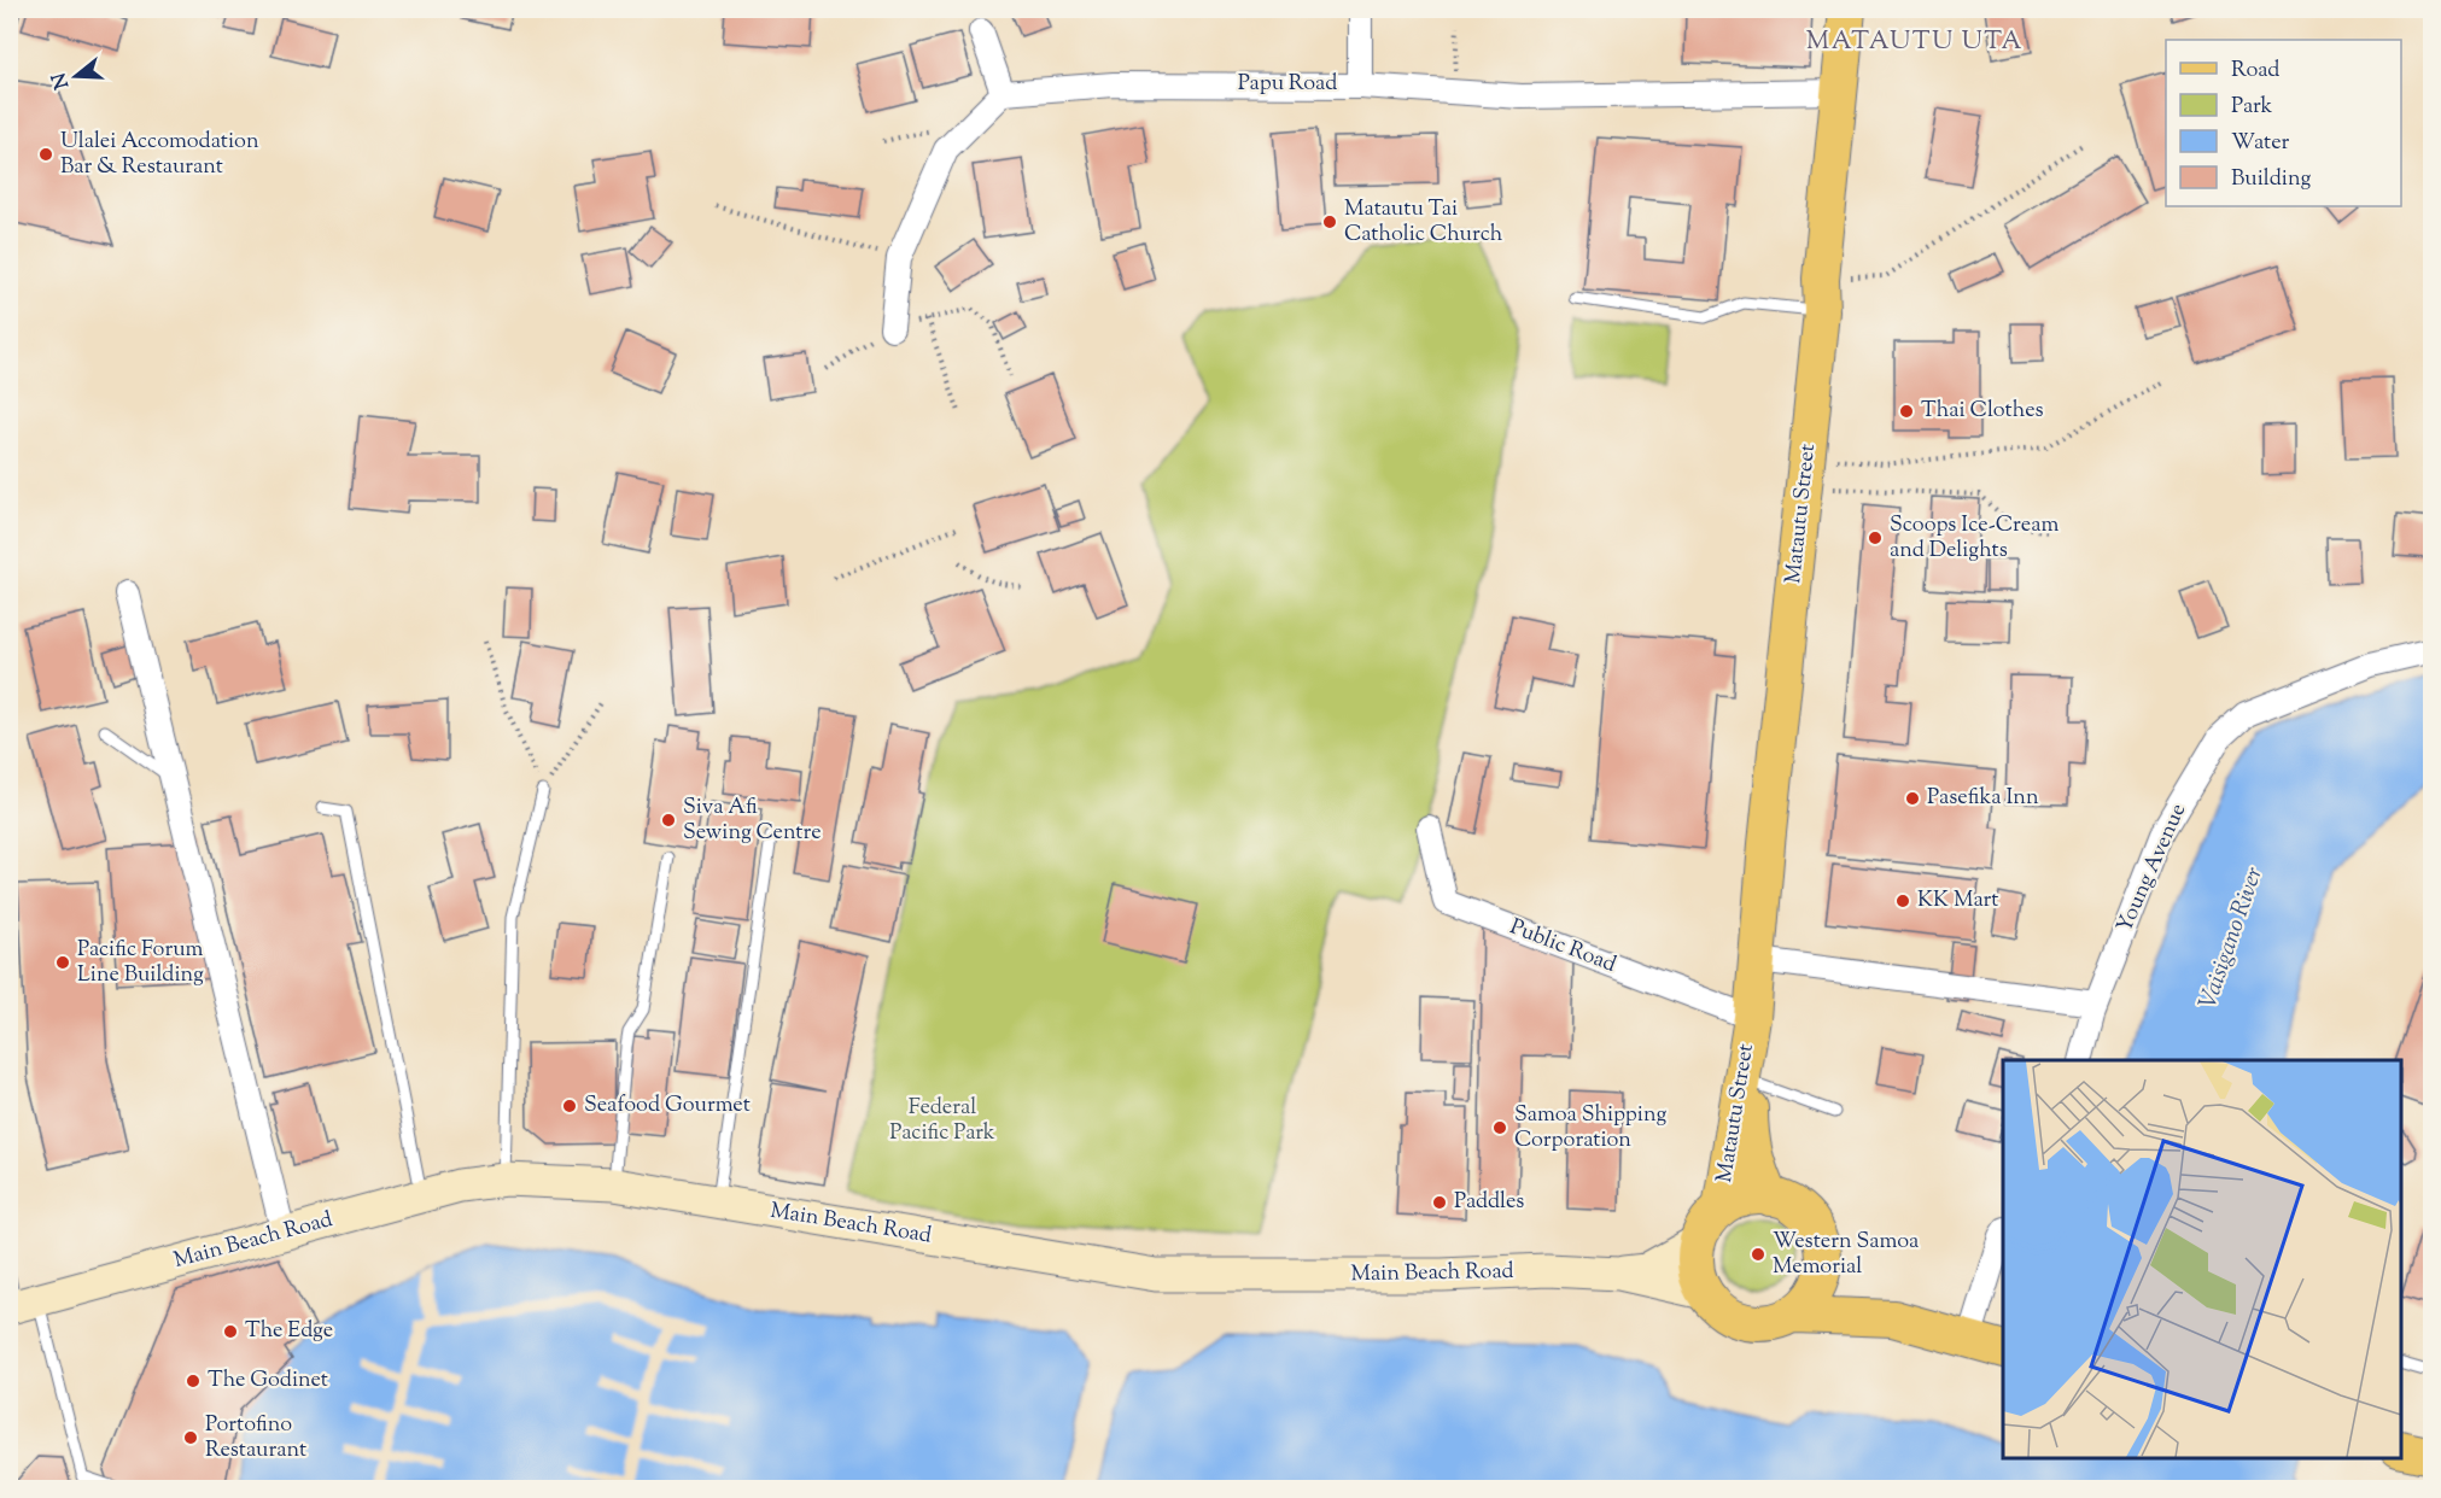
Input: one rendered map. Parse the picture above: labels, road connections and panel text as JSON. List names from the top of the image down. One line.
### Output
{"streets":{"main road":["Matautu Street","Main Beach Road"],"street":["Papu Road","Young Avenue","Public Road"]},"crossings":[["Papu Road","Matautu Street"],["Matautu Street","Public Road"],["Matautu Street","Main Beach Road"]],"districts":["MATAUTU UTA"],"water":["Vaisigano River"],"parks":["Federal Pacific Park"],"places":["Ulalei Accomodation Bar & Restaurant","Matautu Tai Catholic Church","Thai Clothes","Scoops Ice-Cream and Delights","Pasefika Inn","Siva Afi Sewing Centre","KK Mart","Pacific Forum Line Building","Seafood Gourmet","Samoa Shipping Corporation","Paddles","Western Samoa Memorial","The Edge","The Godinet","Portofino Restaurant"],"legend":["Road","Park","Water","Building"],"north":"left"}
